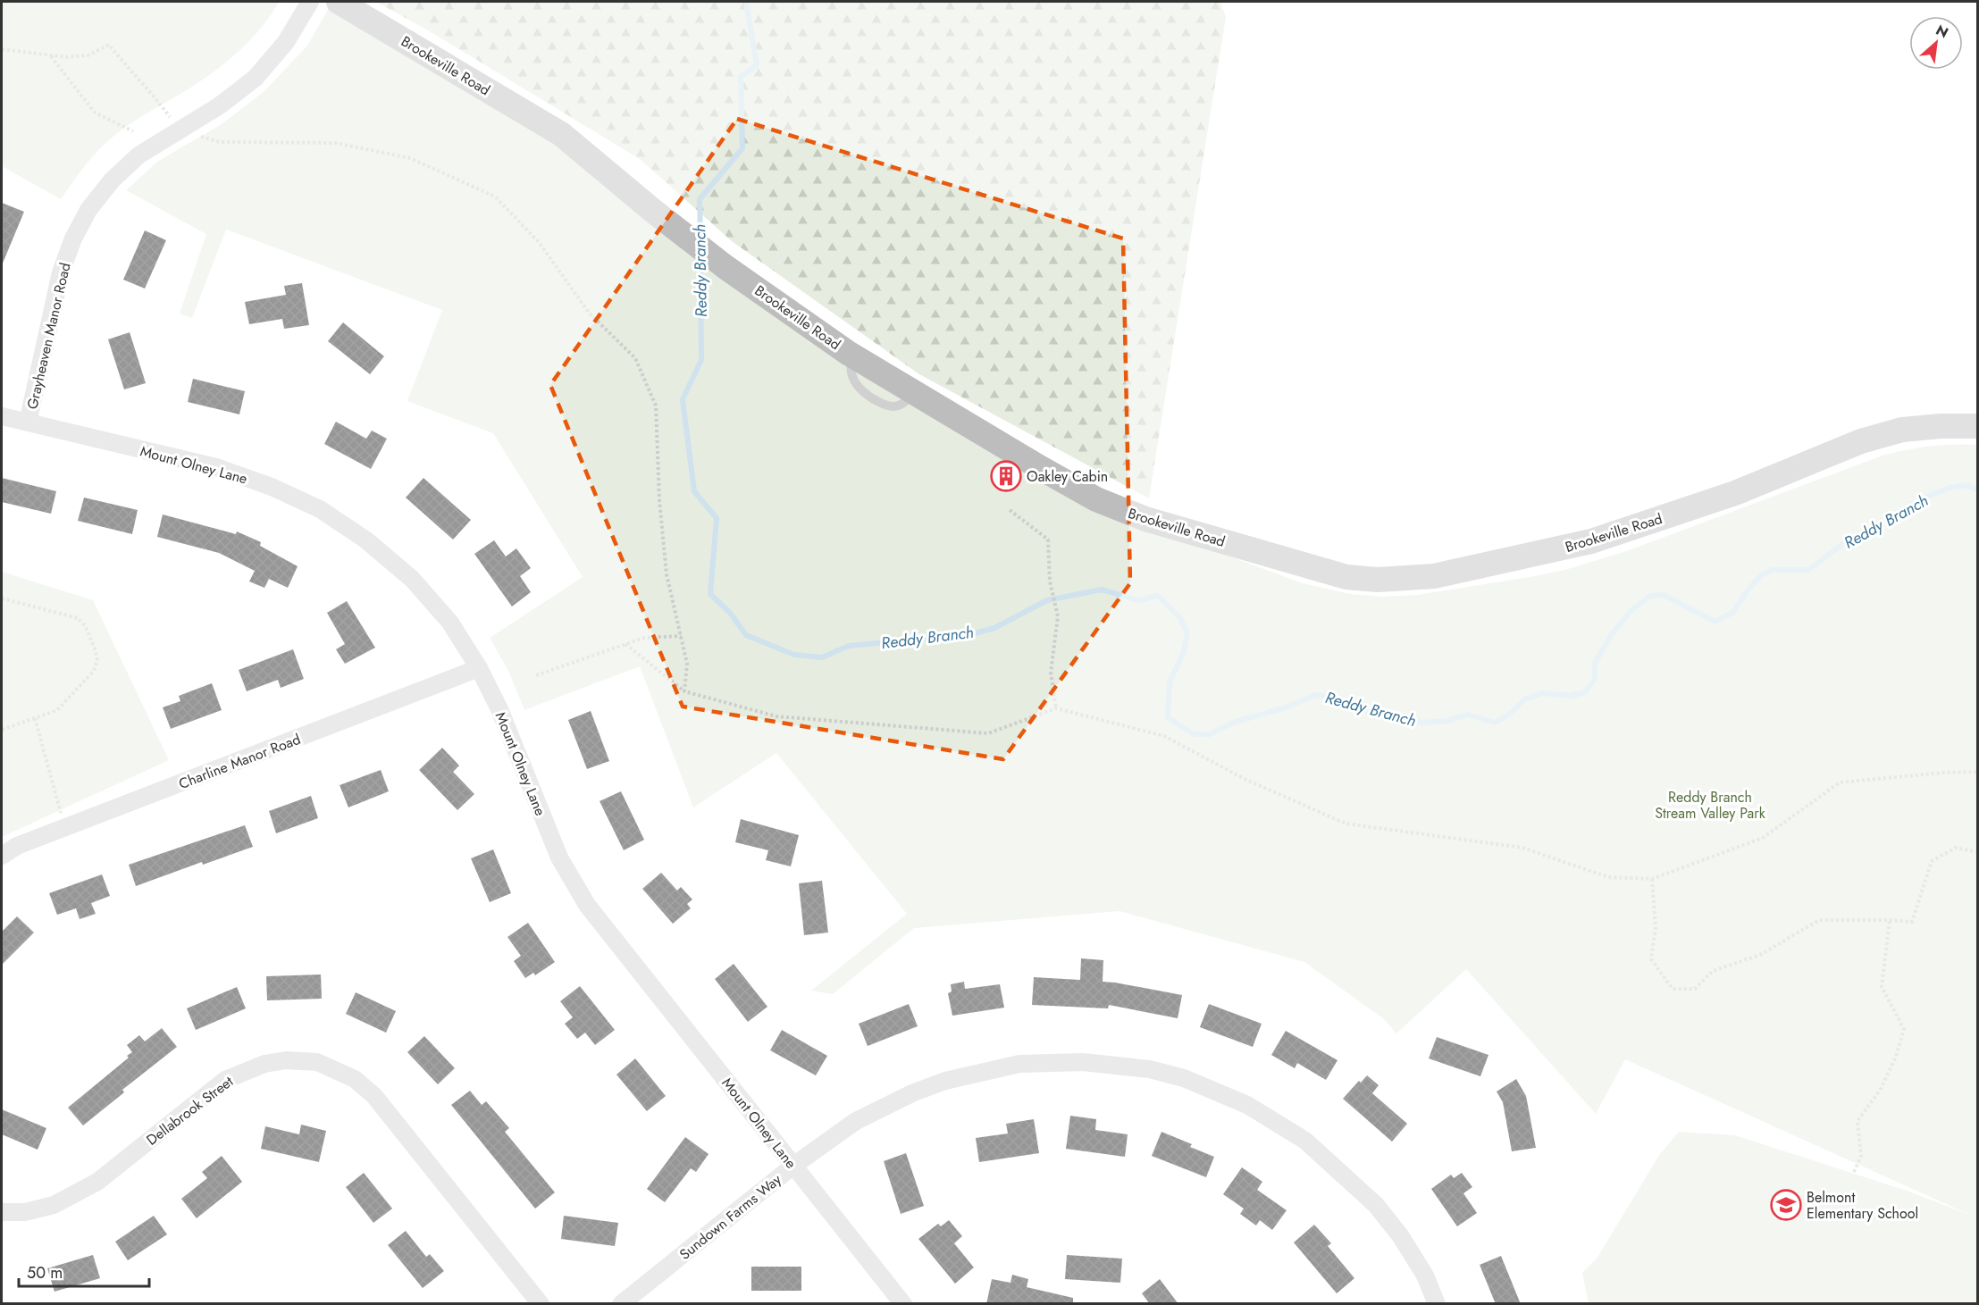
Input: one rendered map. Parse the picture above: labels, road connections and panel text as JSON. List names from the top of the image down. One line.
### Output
{"streets":{"street":["Brookeville Road","Grayheaven Manor Road","Mount Olney Lane","Charline Manor Road","Dellabrook Street","Sundown Farms Way"]},"crossings":[["Grayheaven Manor Road","Mount Olney Lane"],["Mount Olney Lane","Charline Manor Road"],["Mount Olney Lane","Sundown Farms Way"]],"water":["Reddy Branch"],"parks":["Reddy Branch Stream Valley Park"],"places":{"building":["Oakley Cabin"],"school or university":["Belmont Elementary School"]},"scale_bar":"50 m","north":"top right"}
